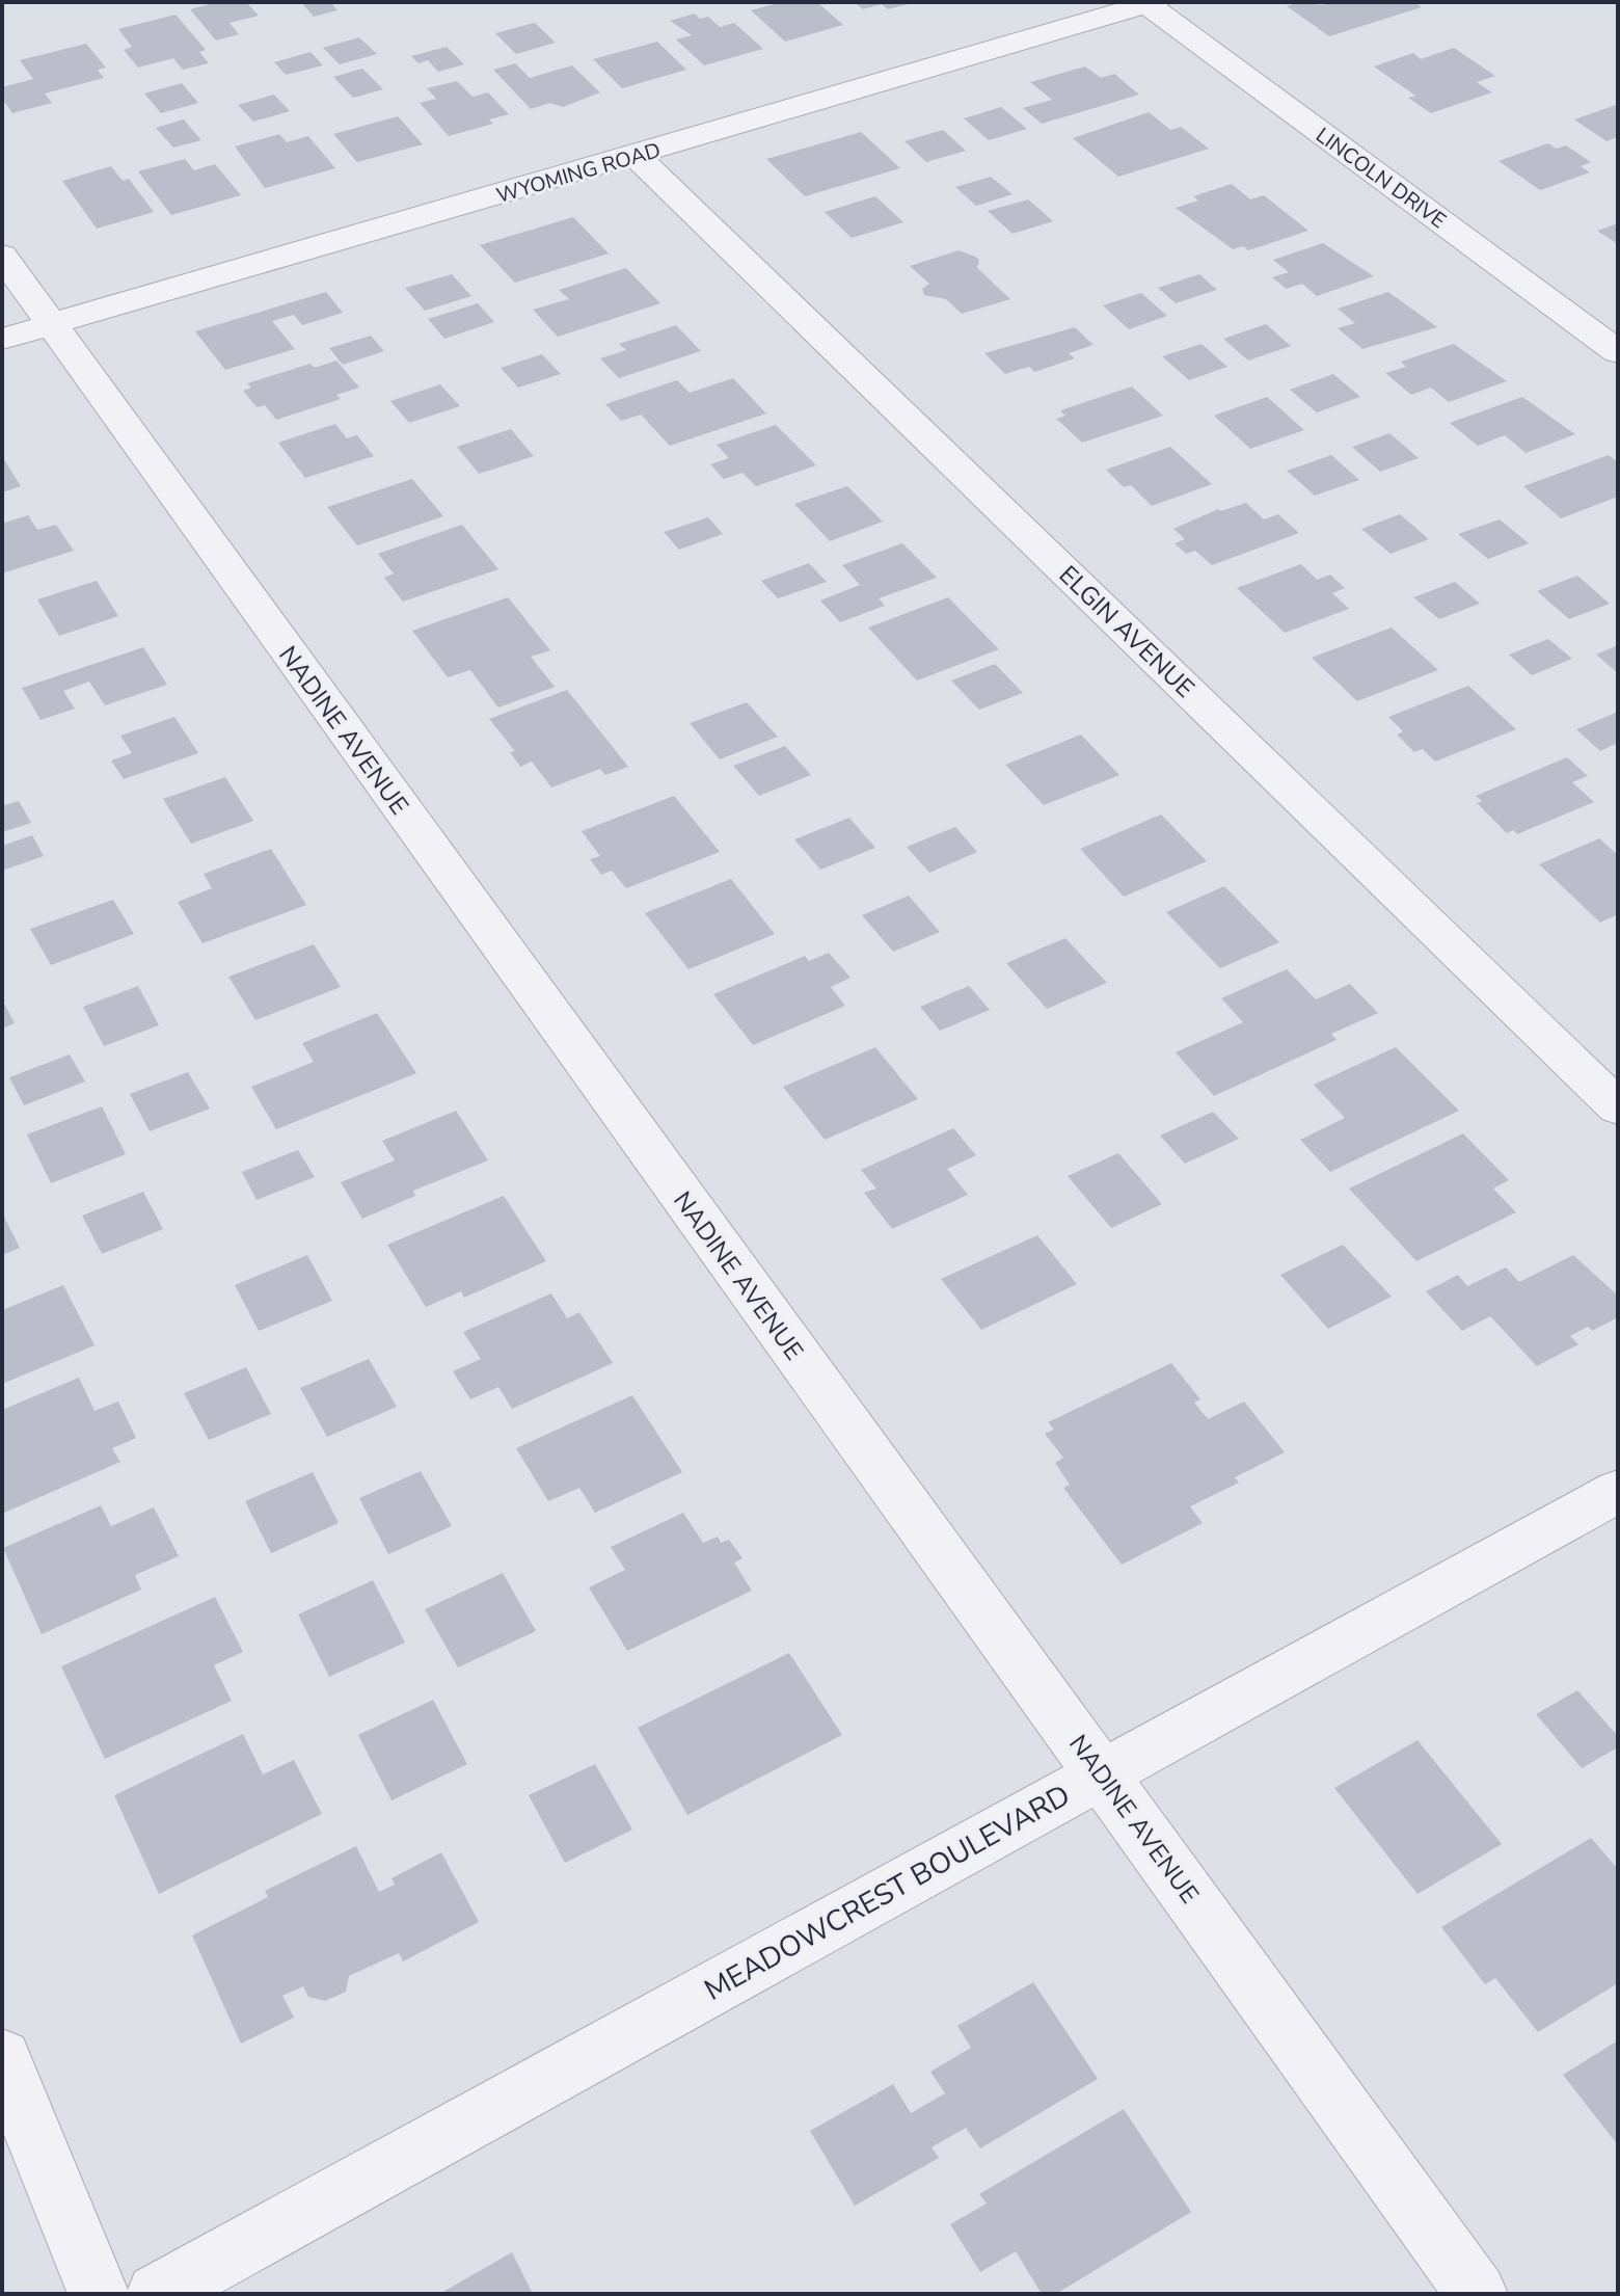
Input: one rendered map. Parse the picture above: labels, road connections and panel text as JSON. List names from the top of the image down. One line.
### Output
{"streets":{"street":["WYOMING ROAD","LINCOLN DRIVE","ELGIN AVENUE","NADINE AVENUE","MEADOWCREST BOULEVARD"]},"crossings":[["WYOMING ROAD","LINCOLN DRIVE"],["WYOMING ROAD","ELGIN AVENUE"],["WYOMING ROAD","NADINE AVENUE"],["NADINE AVENUE","MEADOWCREST BOULEVARD"]]}
